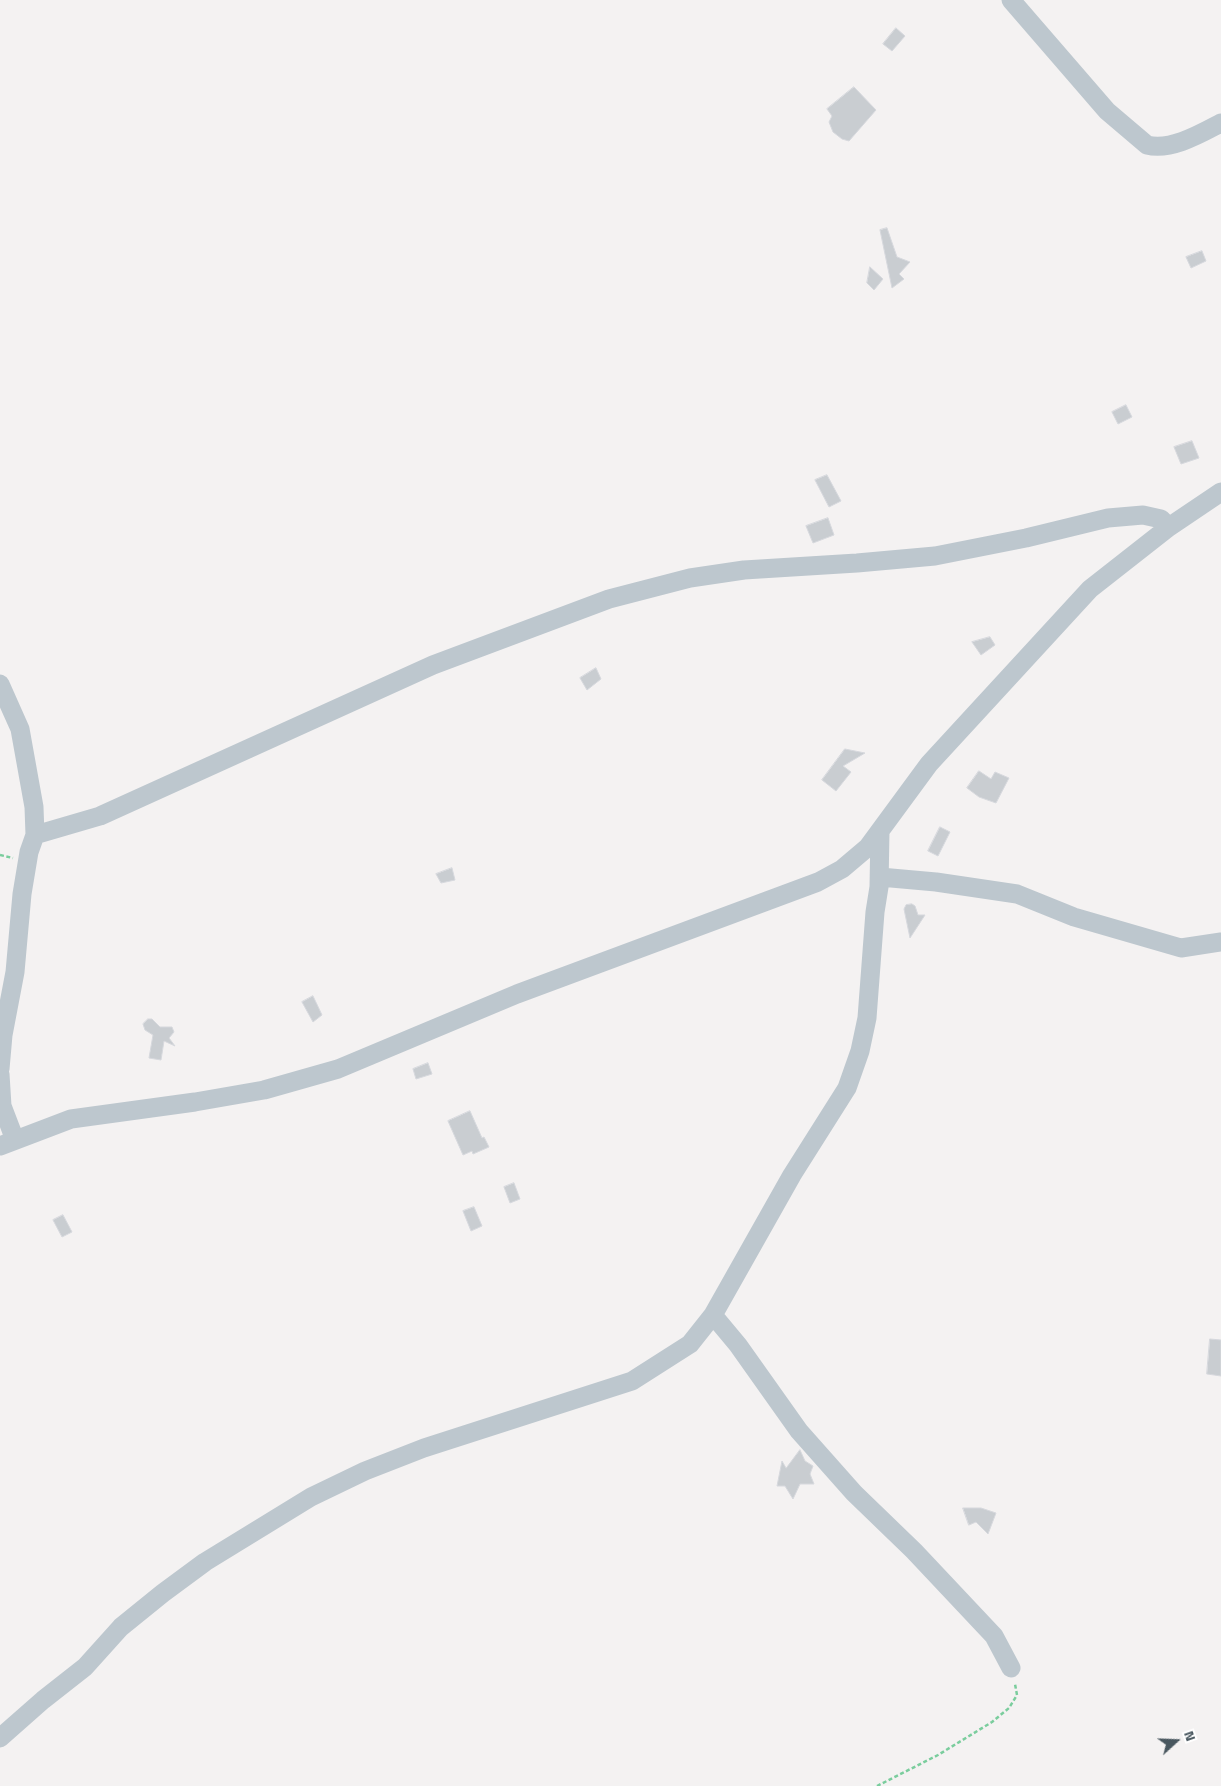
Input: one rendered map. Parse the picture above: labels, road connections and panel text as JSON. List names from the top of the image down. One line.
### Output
{"north":"right"}
